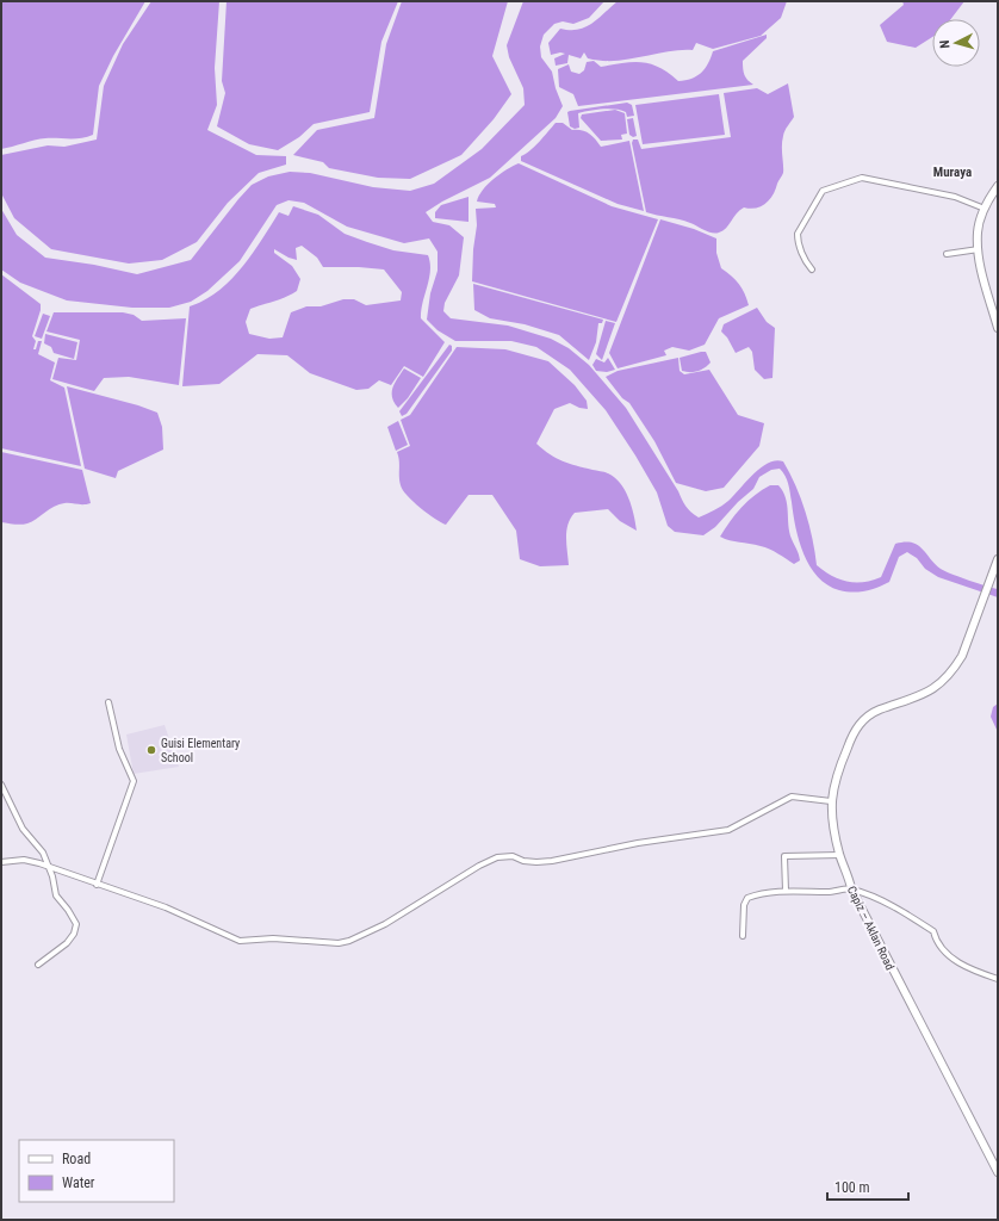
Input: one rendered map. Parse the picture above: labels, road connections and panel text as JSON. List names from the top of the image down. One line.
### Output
{"streets":{"main road":["Capiz – Aklan Road"]},"districts":["Muraya"],"places":["Guisi Elementary School"],"legend":["Road","Water"],"scale_bar":"100 m","north":"left"}
